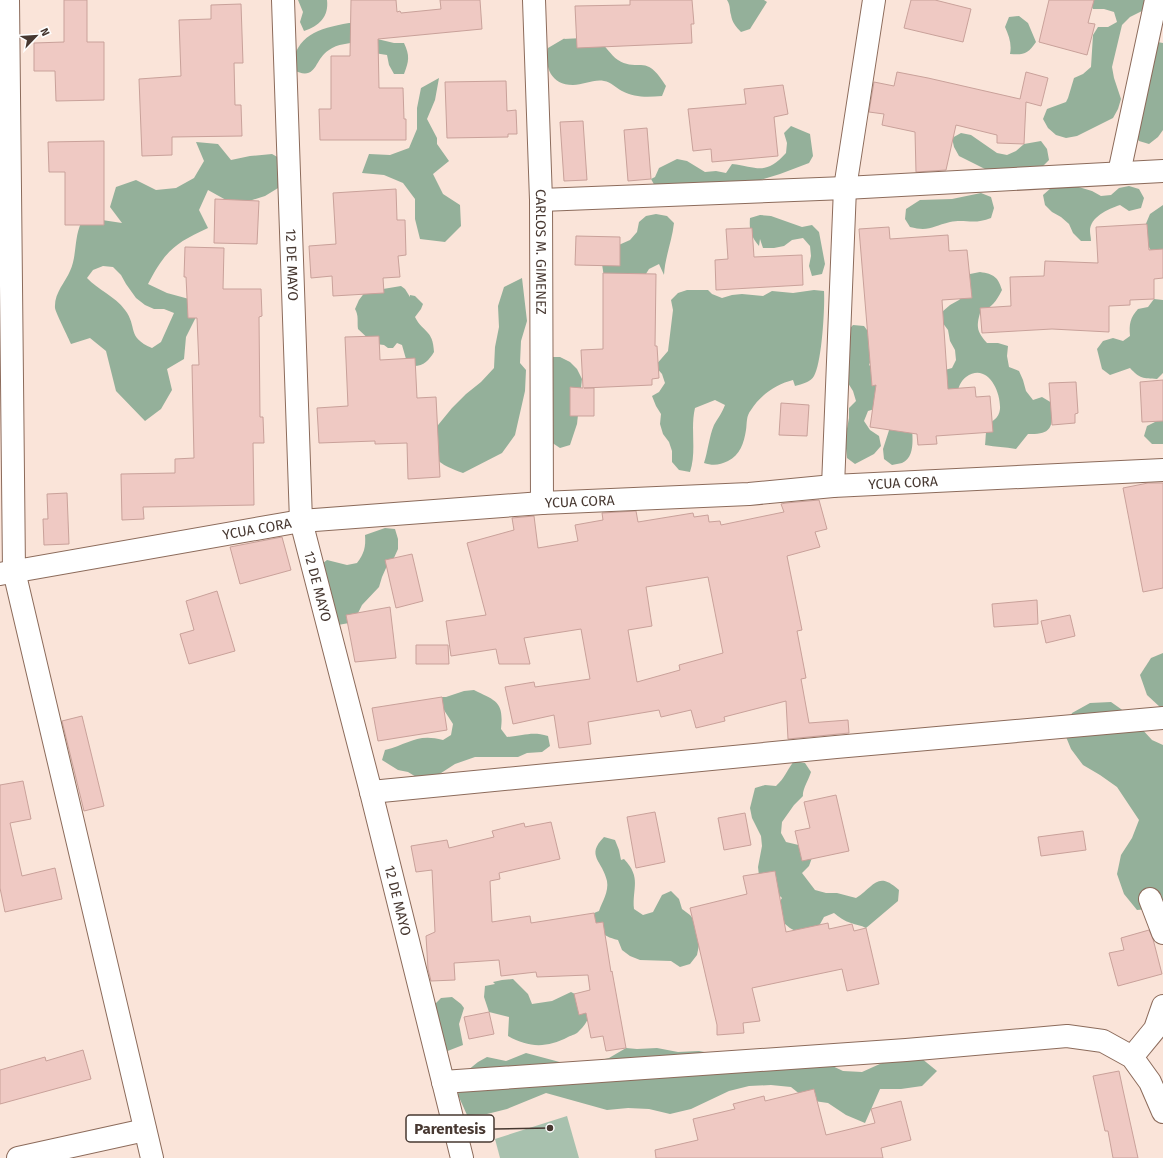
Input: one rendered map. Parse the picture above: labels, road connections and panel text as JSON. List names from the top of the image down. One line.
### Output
{"streets":{"street":["CARLOS M. GIMENEZ","12 DE MAYO","YCUA CORA"]},"crossings":[["CARLOS M. GIMENEZ","YCUA CORA"],["12 DE MAYO","YCUA CORA"]],"places":["Parentesis"],"north":"top right"}
